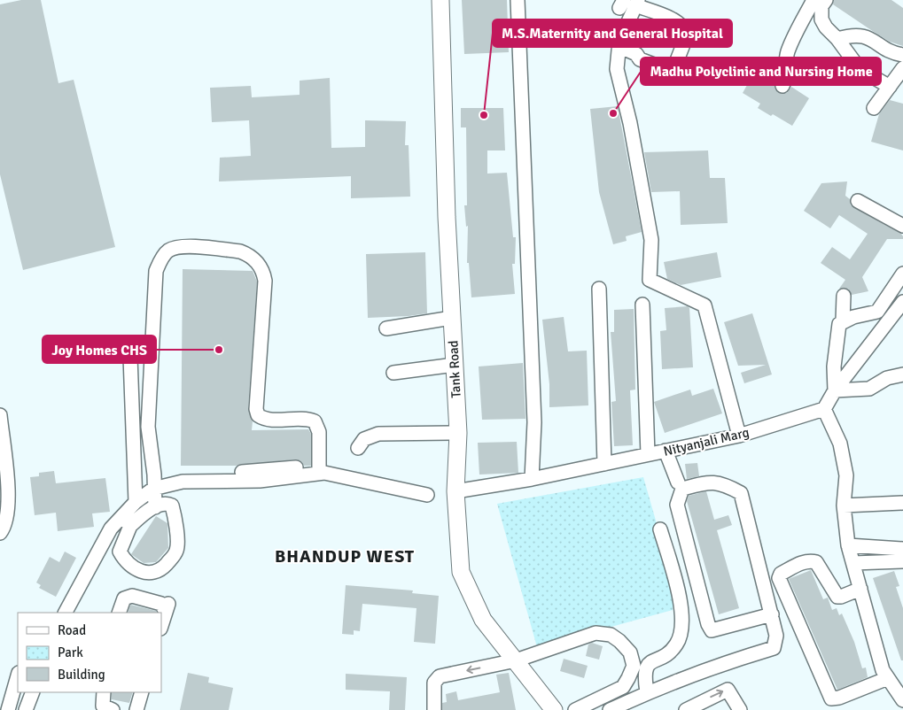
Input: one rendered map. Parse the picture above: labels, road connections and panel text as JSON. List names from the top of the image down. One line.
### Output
{"streets":{"street":["Tank Road","Nityanjali Marg"]},"crossings":[["Tank Road","Nityanjali Marg"]],"districts":["BHANDUP WEST"],"places":["Madhu Polyclinic and Nursing Home","M.S.Maternity and General Hospital","Joy Homes CHS"],"legend":["Road","Park","Building"]}
